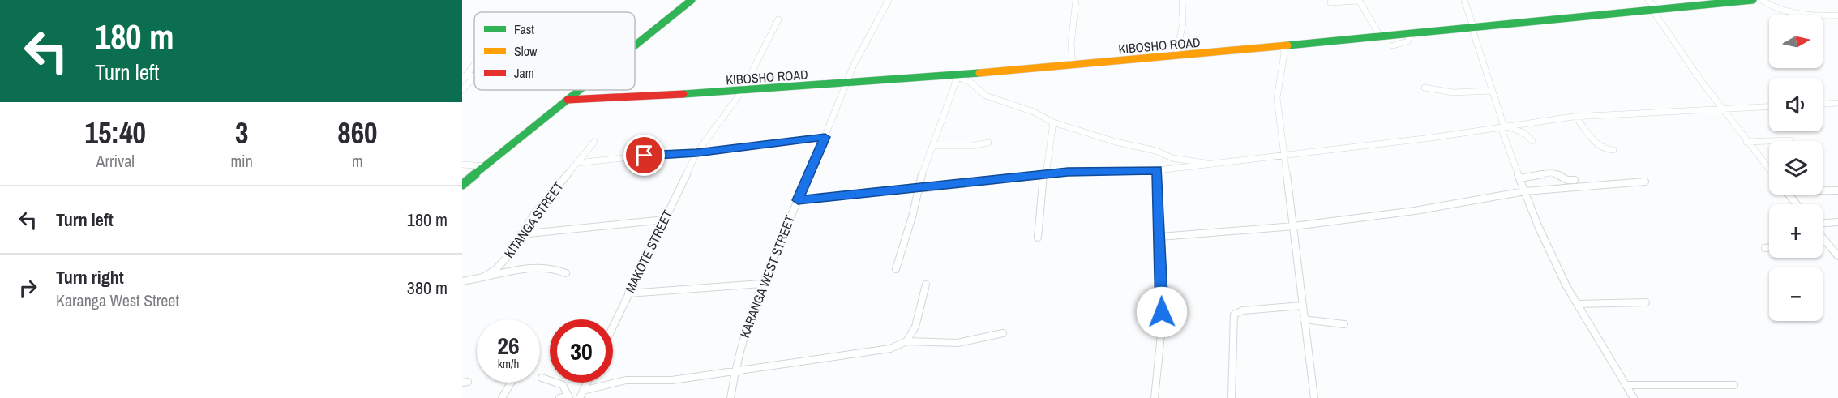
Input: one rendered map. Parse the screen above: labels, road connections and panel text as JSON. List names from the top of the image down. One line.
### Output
{"streets":{"main road":["KIBOSHO ROAD"],"street":["KITANGA STREET","MAKOTE STREET","KARANGA WEST STREET"]},"crossings":[["KIBOSHO ROAD","MAKOTE STREET"],["KIBOSHO ROAD","KARANGA WEST STREET"]],"legend":["Fast","Slow","Jam"],"north":"right","page":{"turn":["180 m","Turn left"],"map_buttons":["+","−"],"eta":["15:40","Arrival","3","min","860","m"],"list":[{"name":"Turn left","value":"180 m"},{"name":"Turn right","note":"Karanga West Street","value":"380 m"}],"speed":"26 km/h","limit":"30"}}
